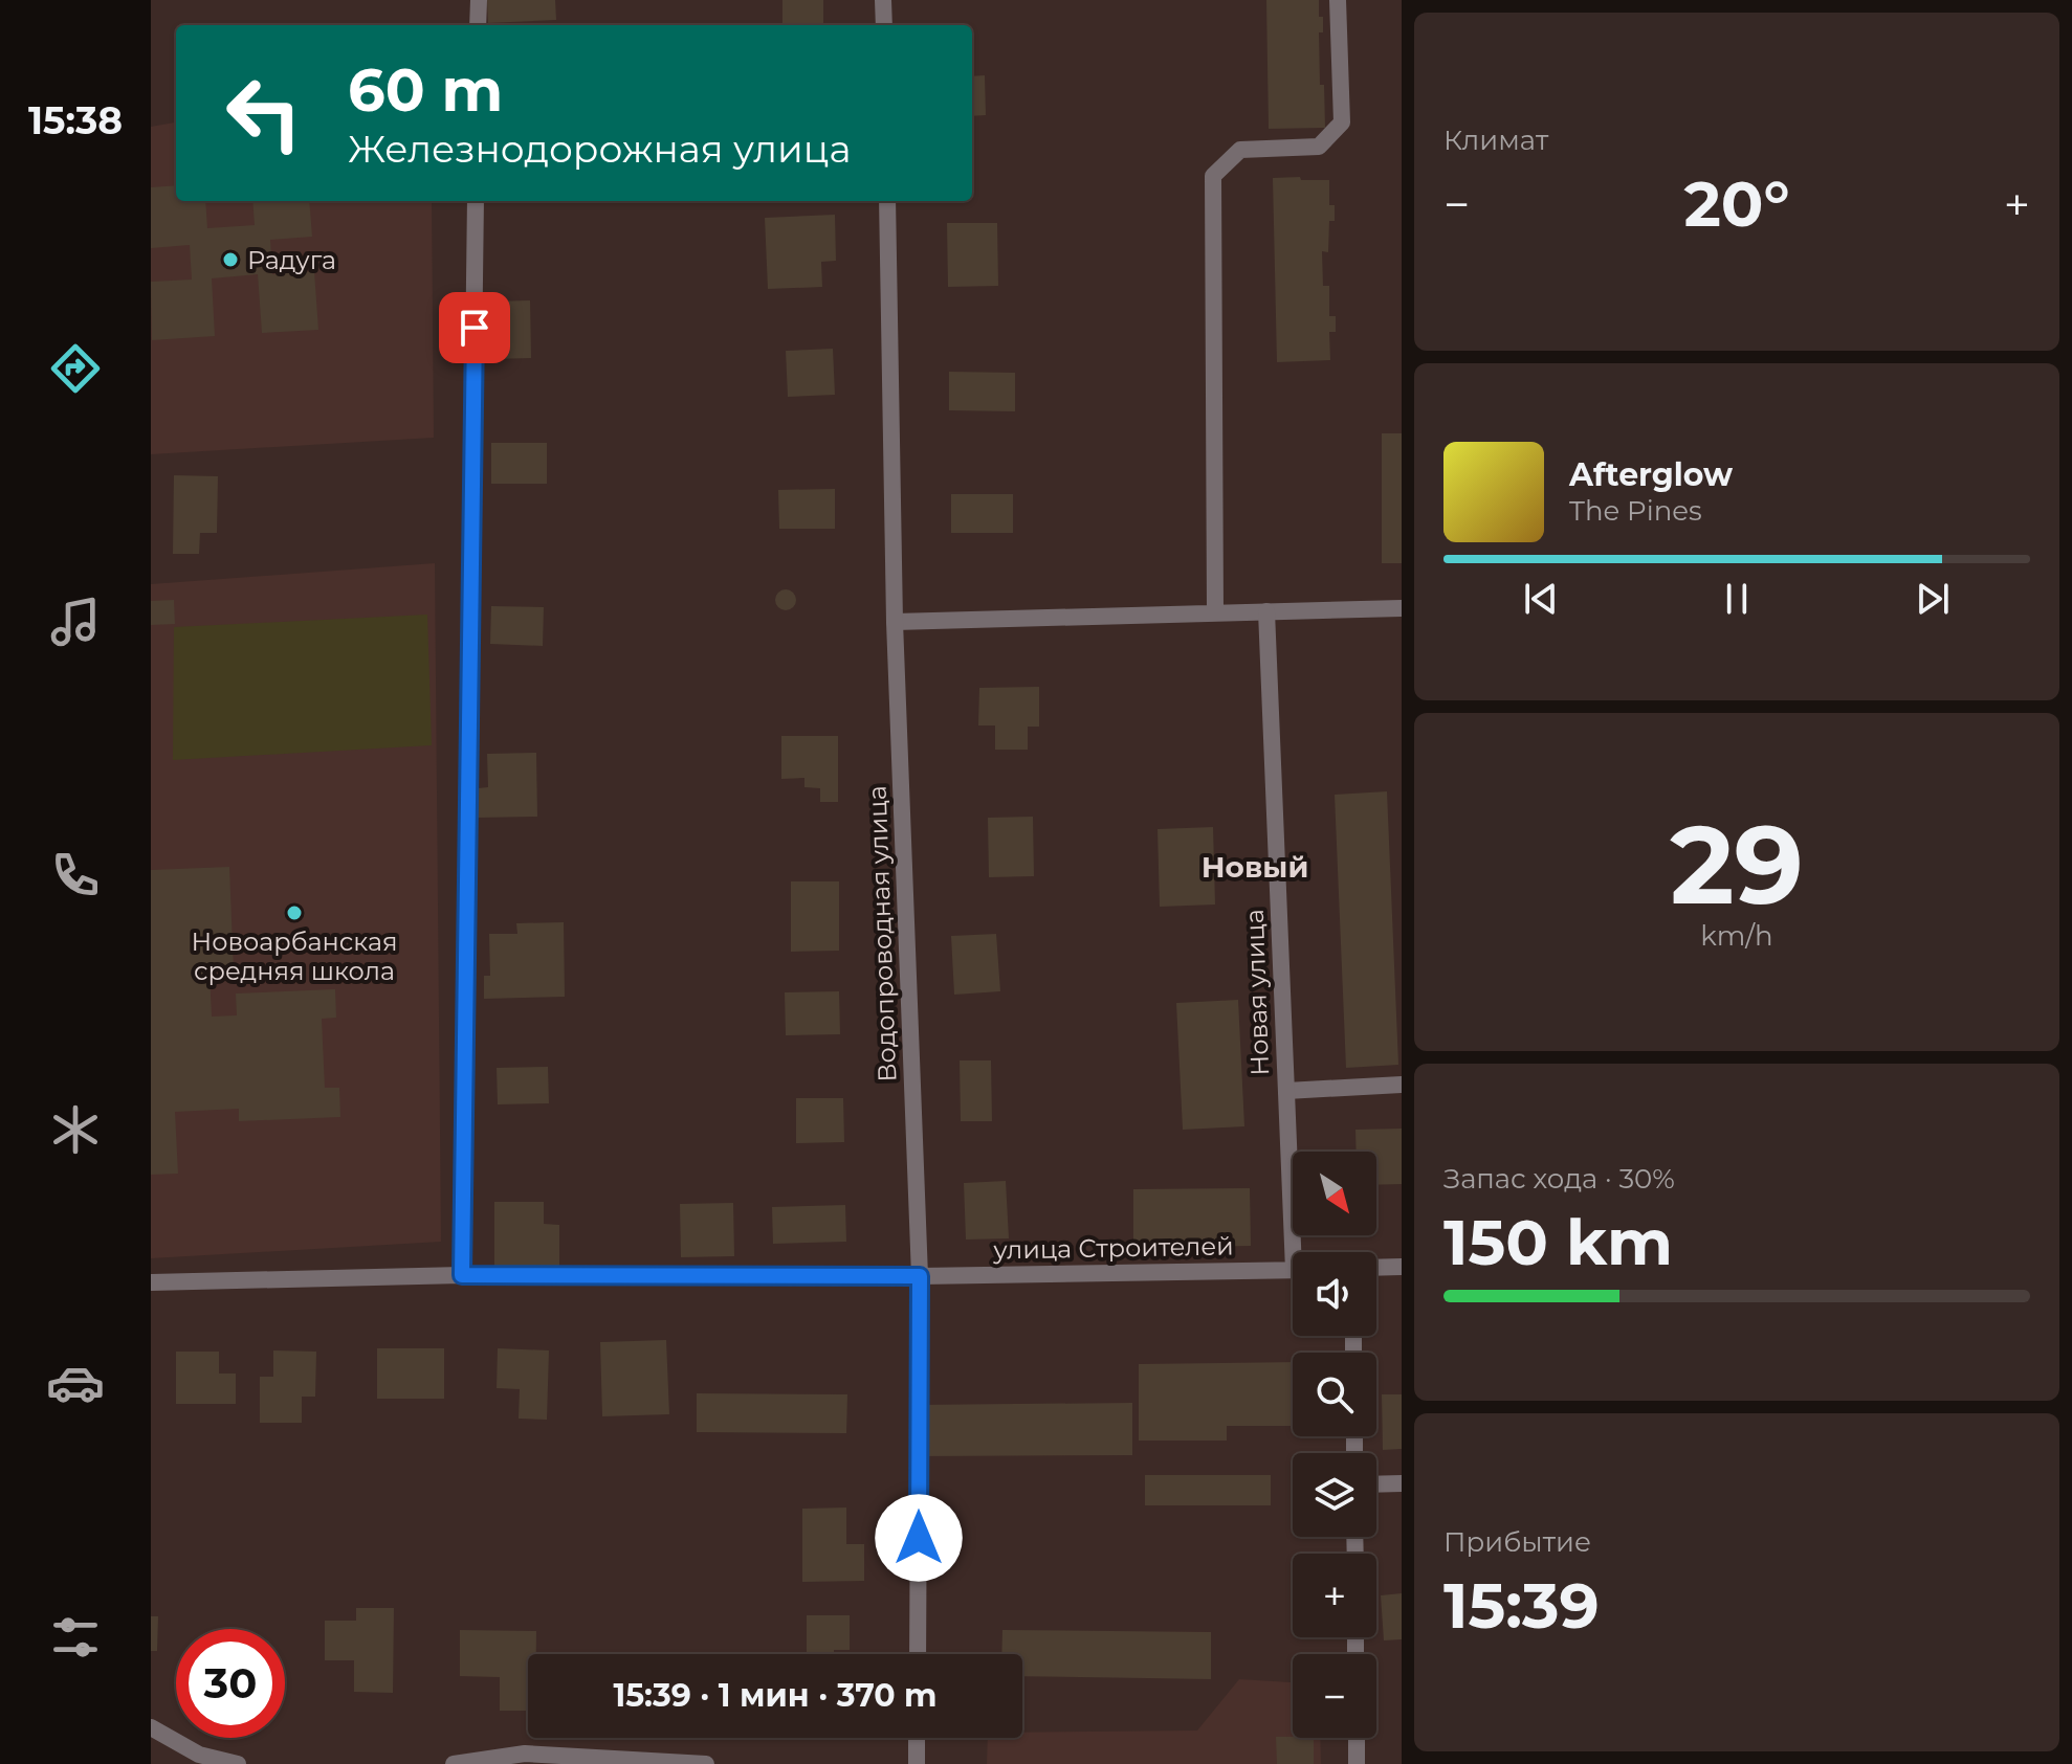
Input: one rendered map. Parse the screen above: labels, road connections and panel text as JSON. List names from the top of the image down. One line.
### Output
{"streets":{"street":["Водопроводная улица","Новая улица","улица Строителей"]},"crossings":[["Водопроводная улица","улица Строителей"]],"districts":["Новый"],"places":["Радуга","Новоарбанская средняя школа"],"north":"bottom right","page":{"tabs":"15:38","tile":["Климат",["29","km/h"],["Запас хода · 30%","150 km"],["Прибытие","15:39"]],"turn":["60 m","Железнодорожная улица"],"heat":["−","20°","+"],"song":["Afterglow","The Pines"],"map_buttons":["+","−"],"limit":"30","trip":"15:39 · 1 мин · 370 m"}}
